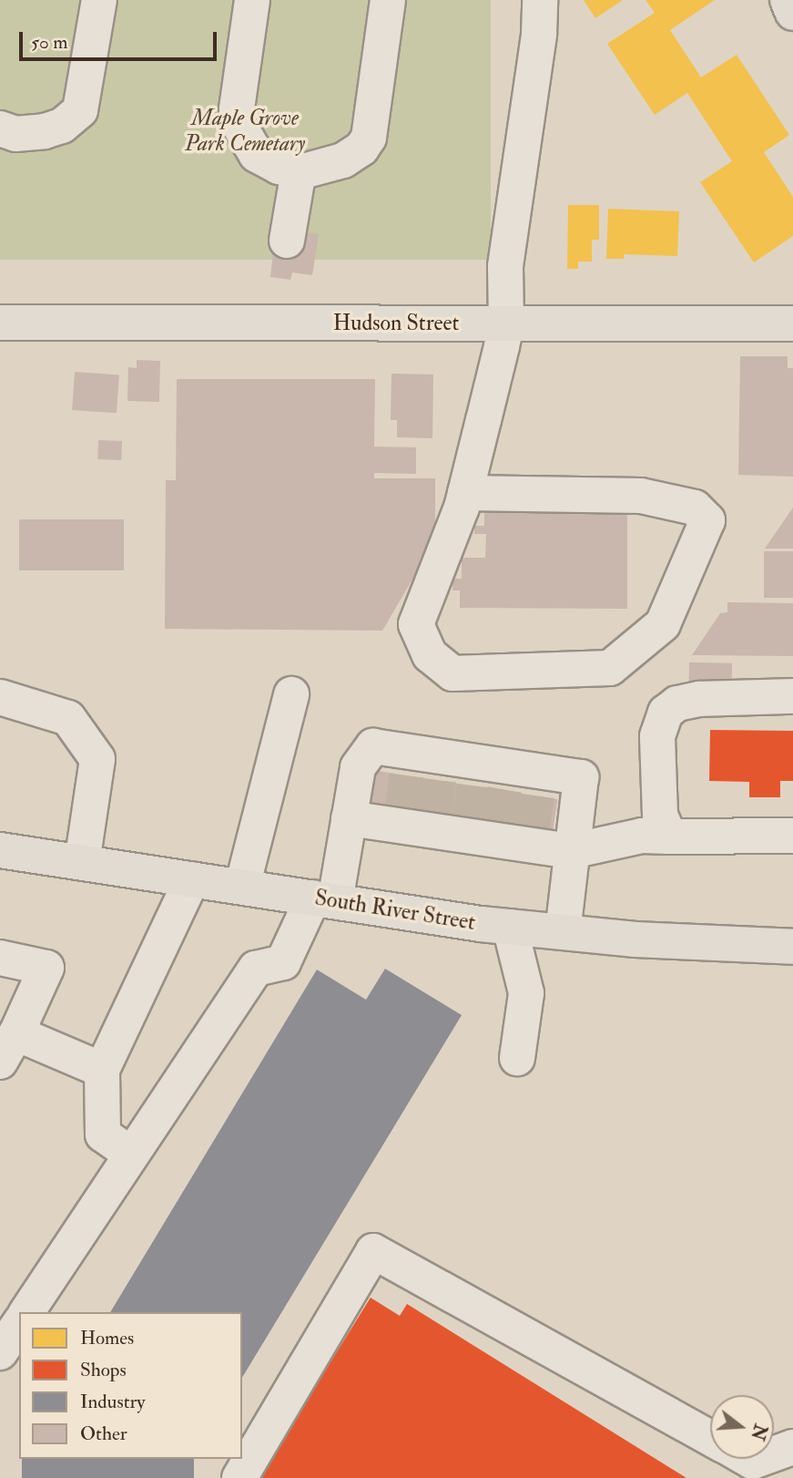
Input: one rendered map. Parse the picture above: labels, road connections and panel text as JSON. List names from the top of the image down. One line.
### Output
{"streets":{"main road":["Hudson Street","South River Street"]},"parks":["Maple Grove Park Cemetary"],"legend":["Homes","Shops","Industry","Other"],"scale_bar":"50 m","north":"right"}
